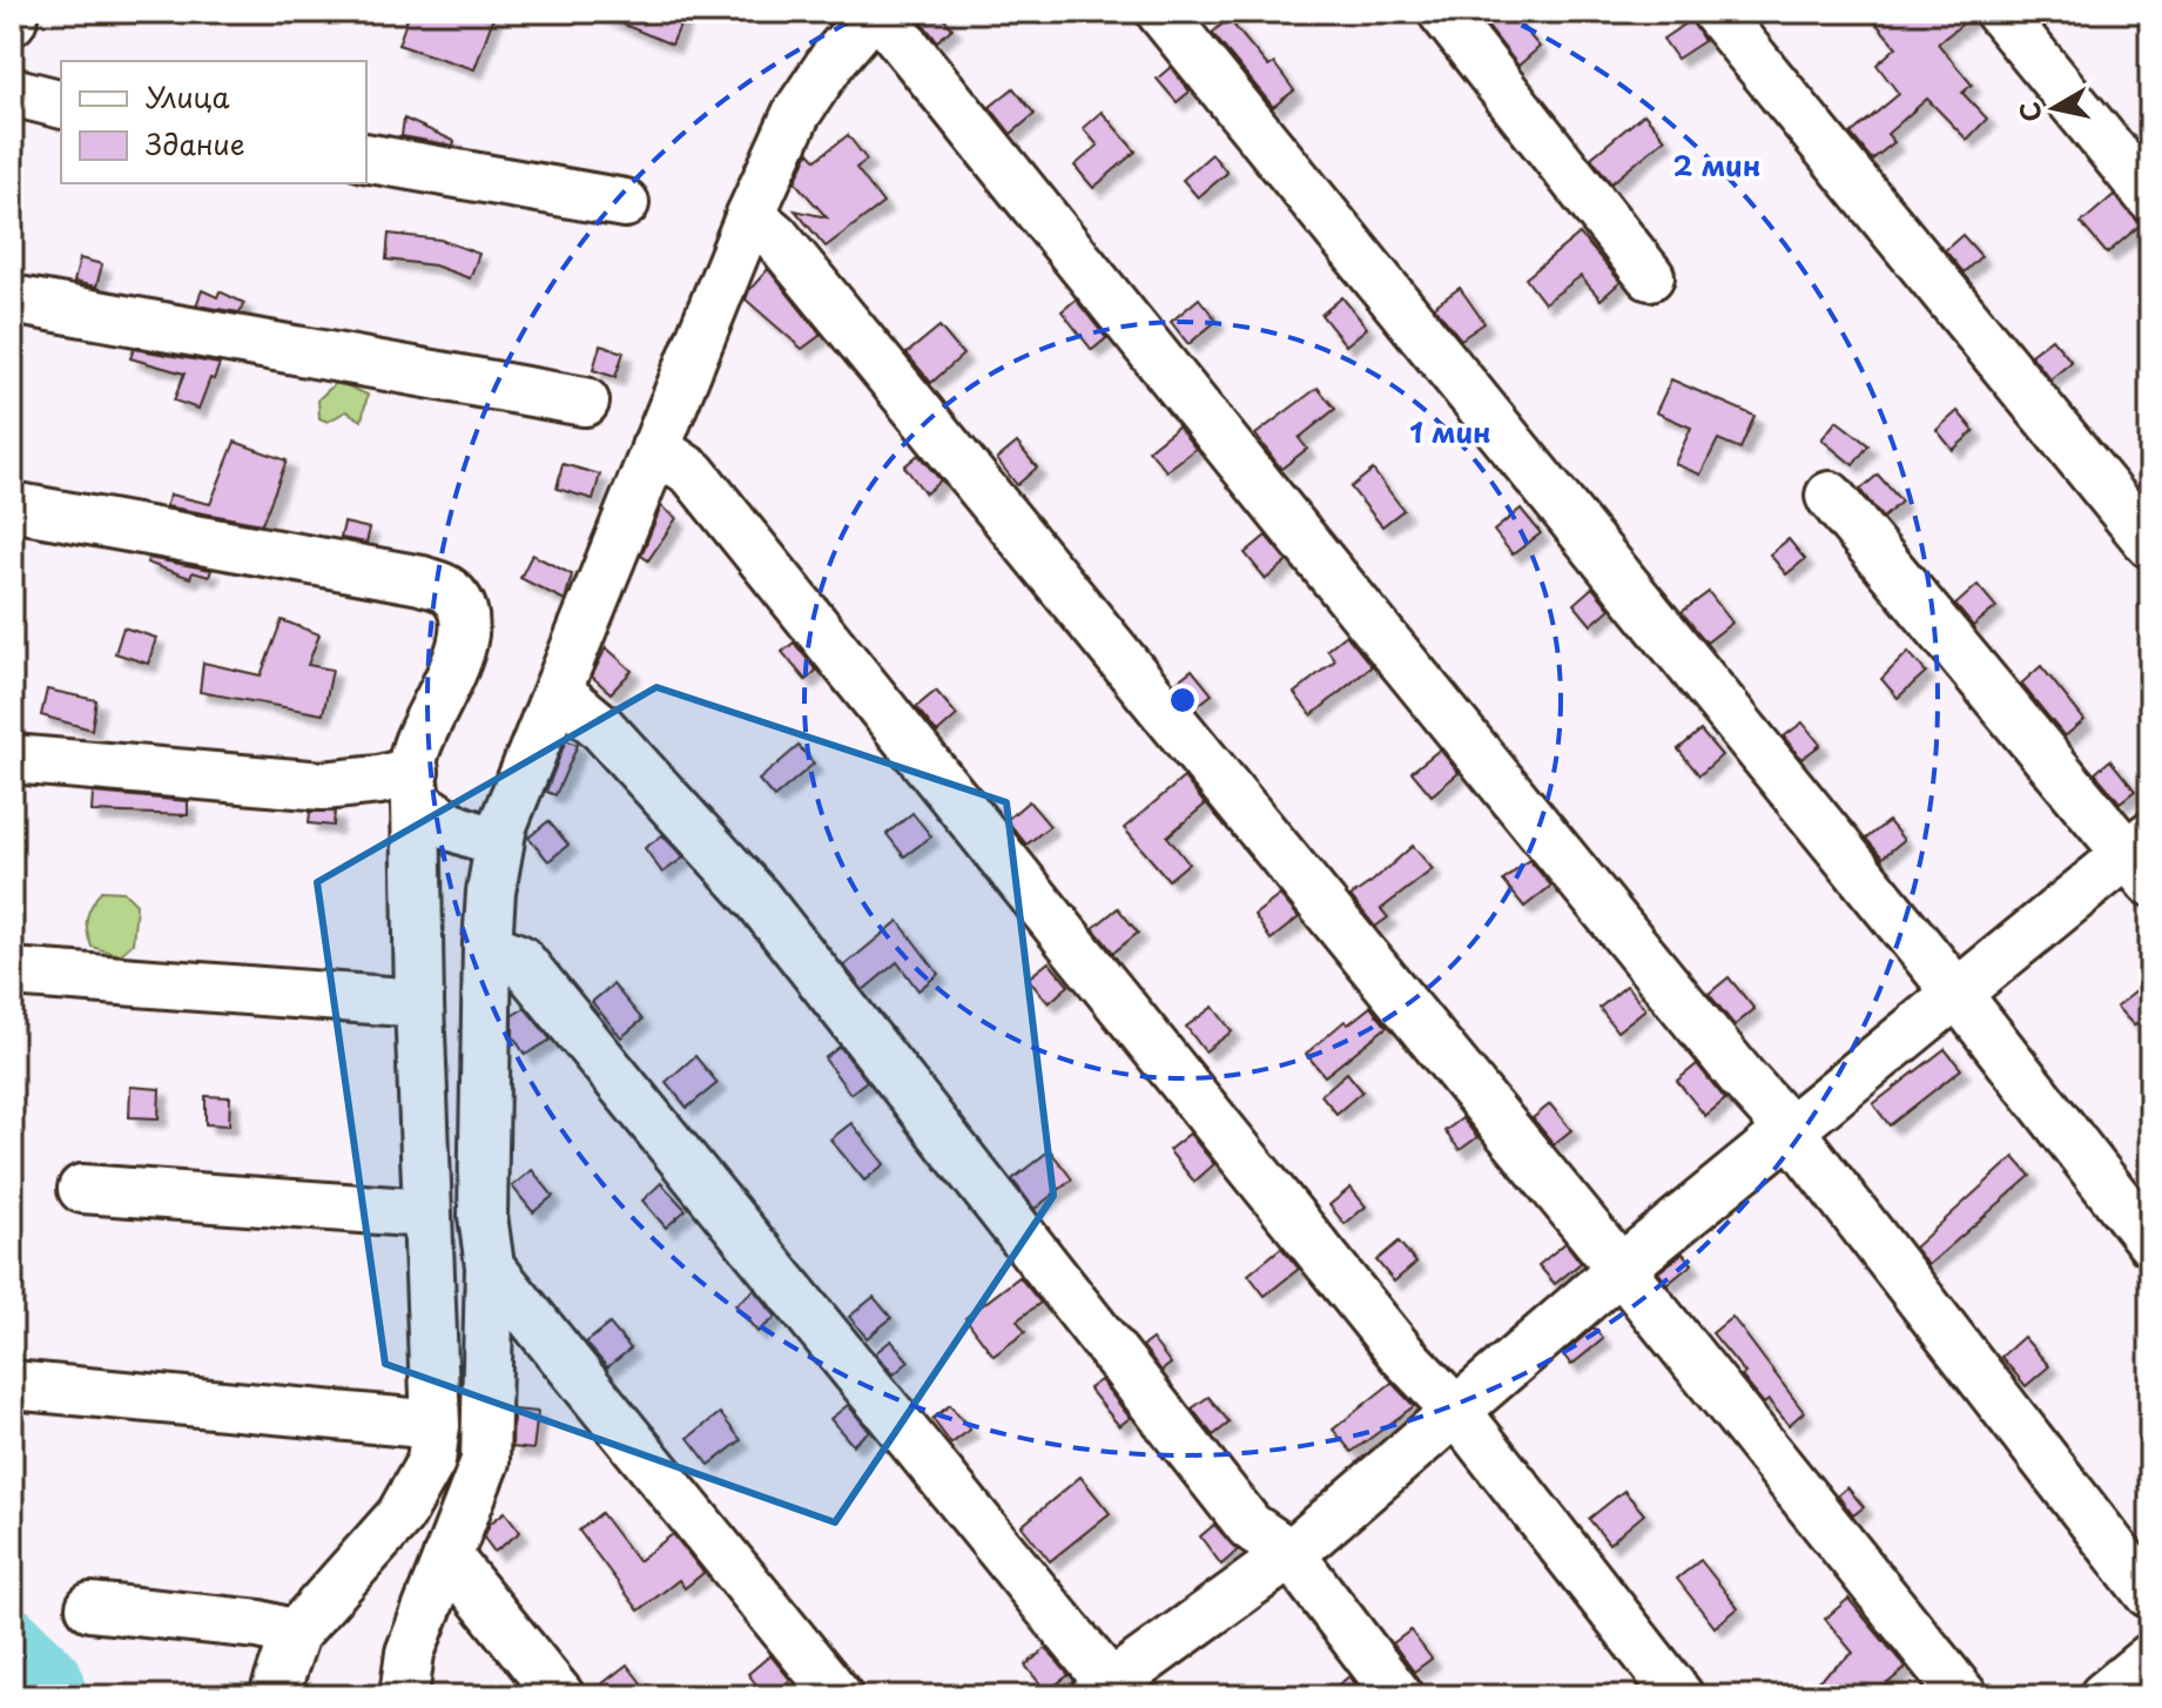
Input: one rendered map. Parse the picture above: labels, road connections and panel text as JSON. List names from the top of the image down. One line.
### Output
{"legend":["Улица","Здание"],"north":"left","rings":["2 мин","1 мин"]}
